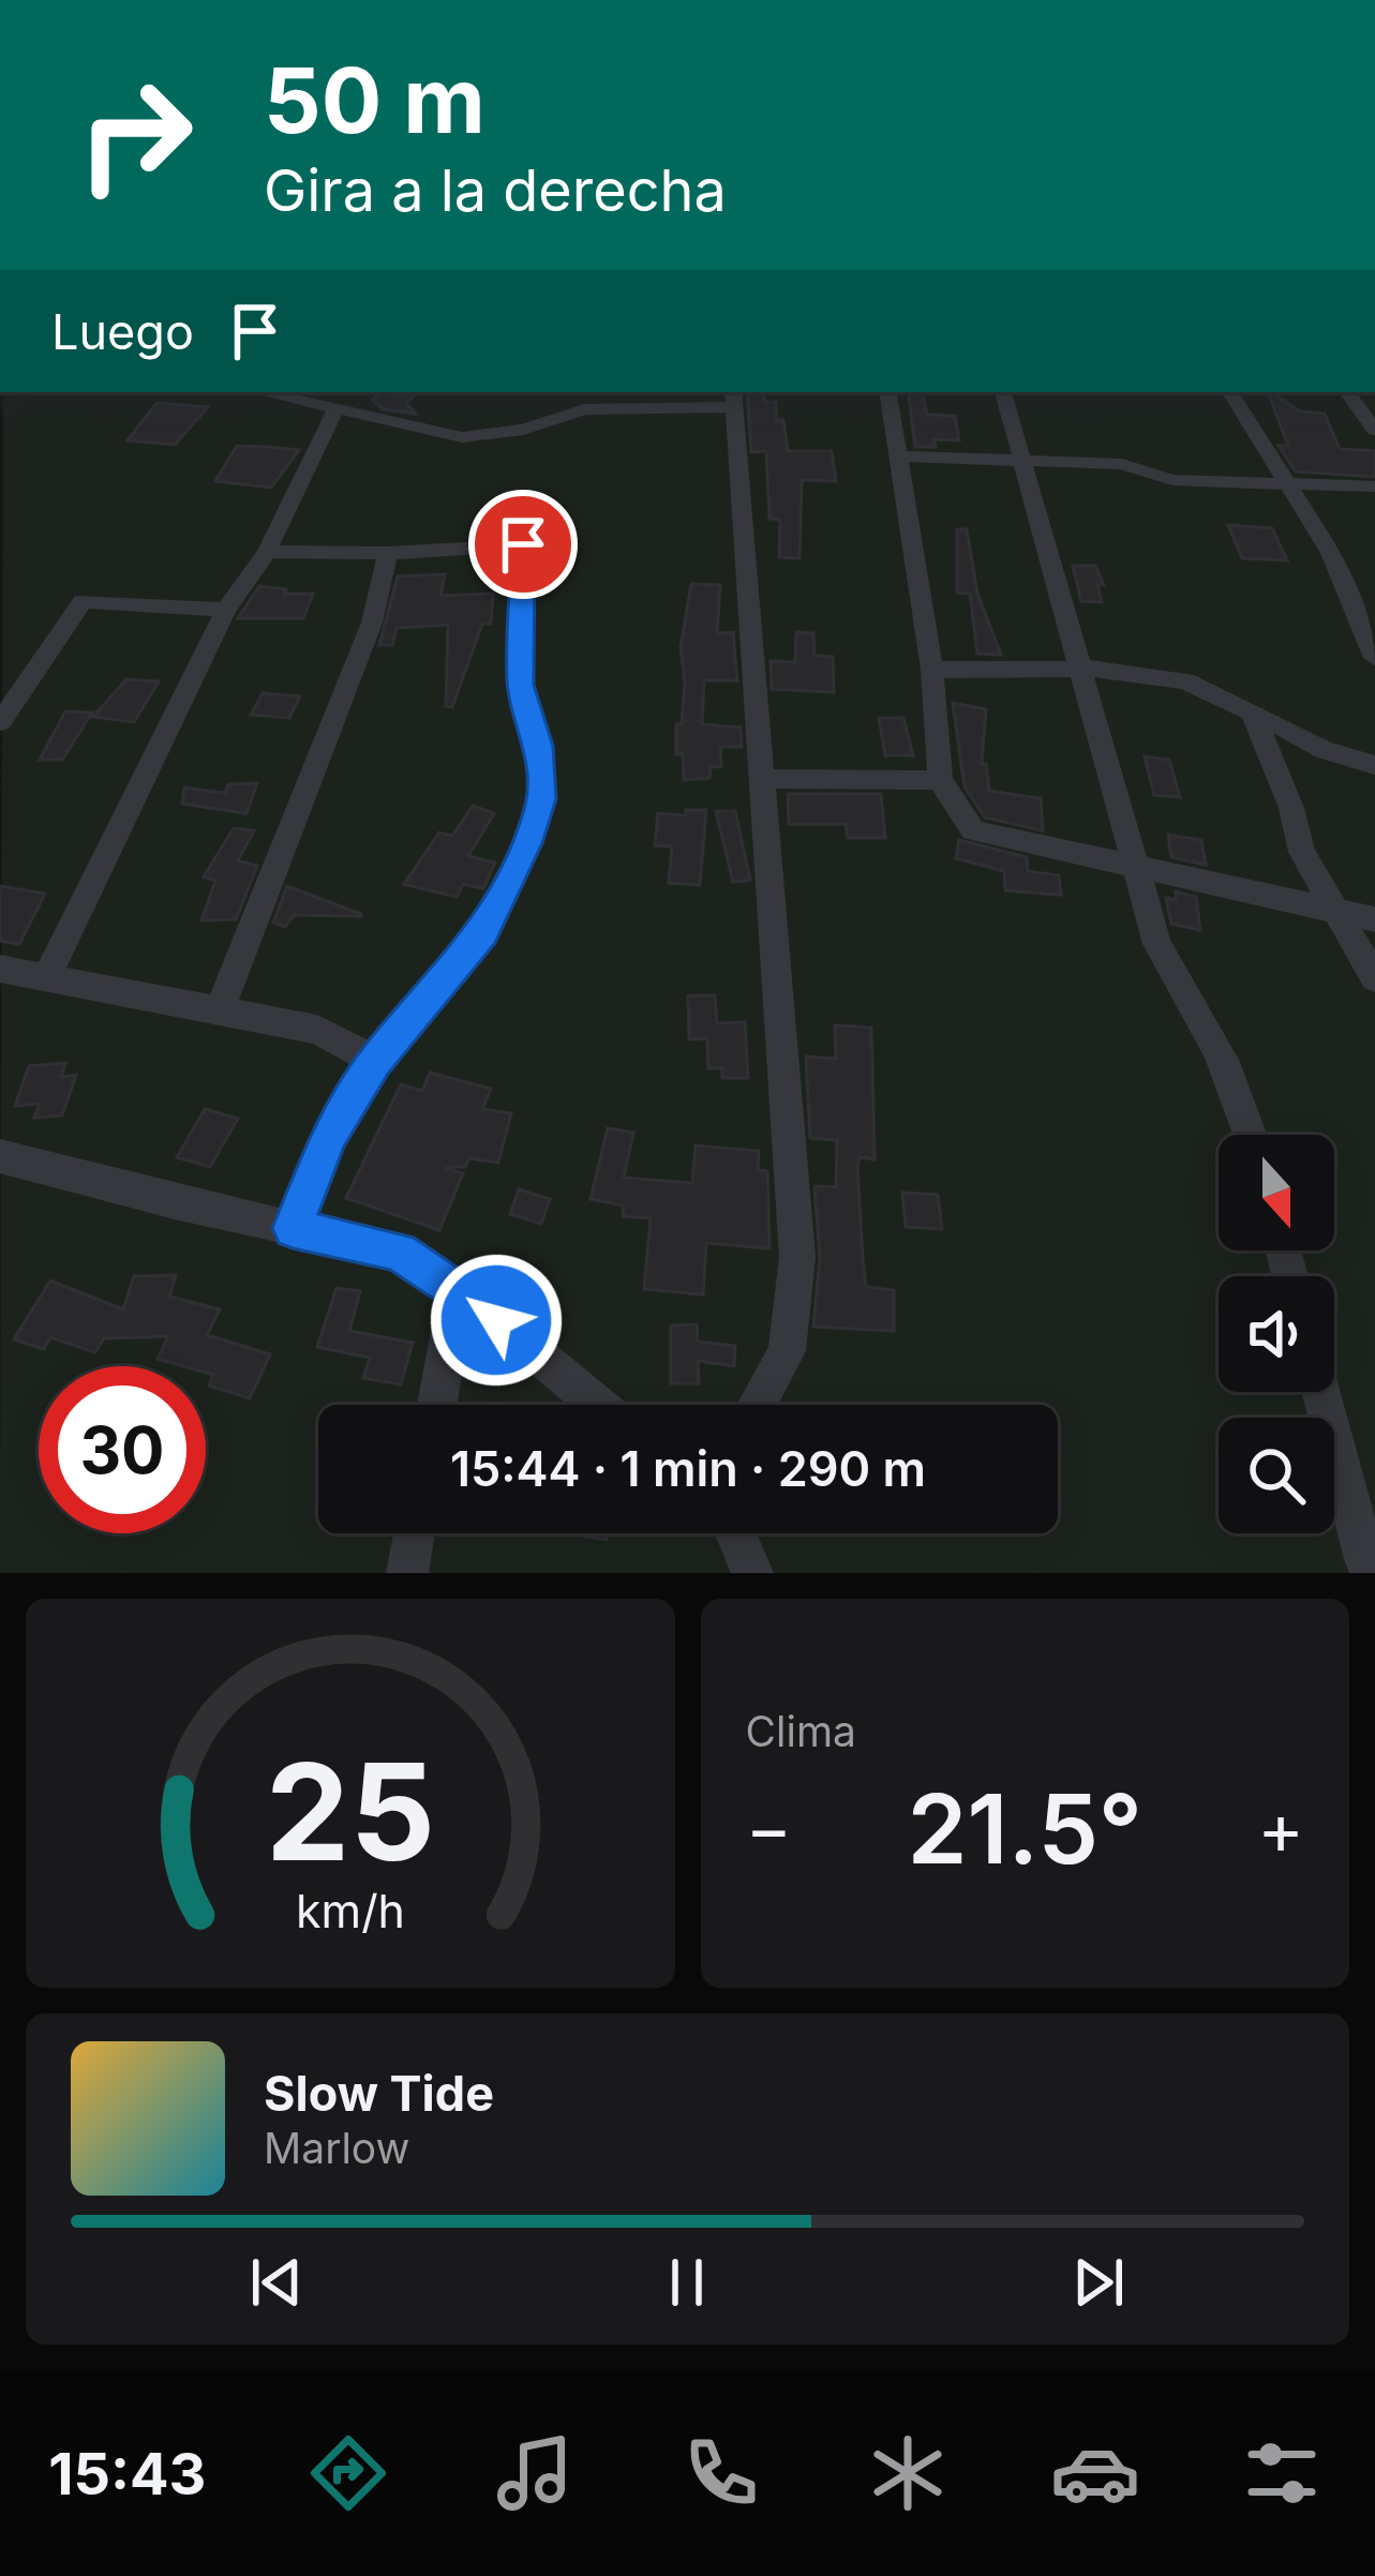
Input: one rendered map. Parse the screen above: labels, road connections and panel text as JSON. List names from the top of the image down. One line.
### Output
{"north":"bottom","page":{"turn":["50 m","Gira a la derecha"],"then":"Luego","limit":"30","trip":"15:44 · 1 min · 290 m","tile":"Clima","heat":["−","21.5°","+"],"song":["Slow Tide","Marlow"],"tabs":"15:43","gauge":["25","km/h"]}}
